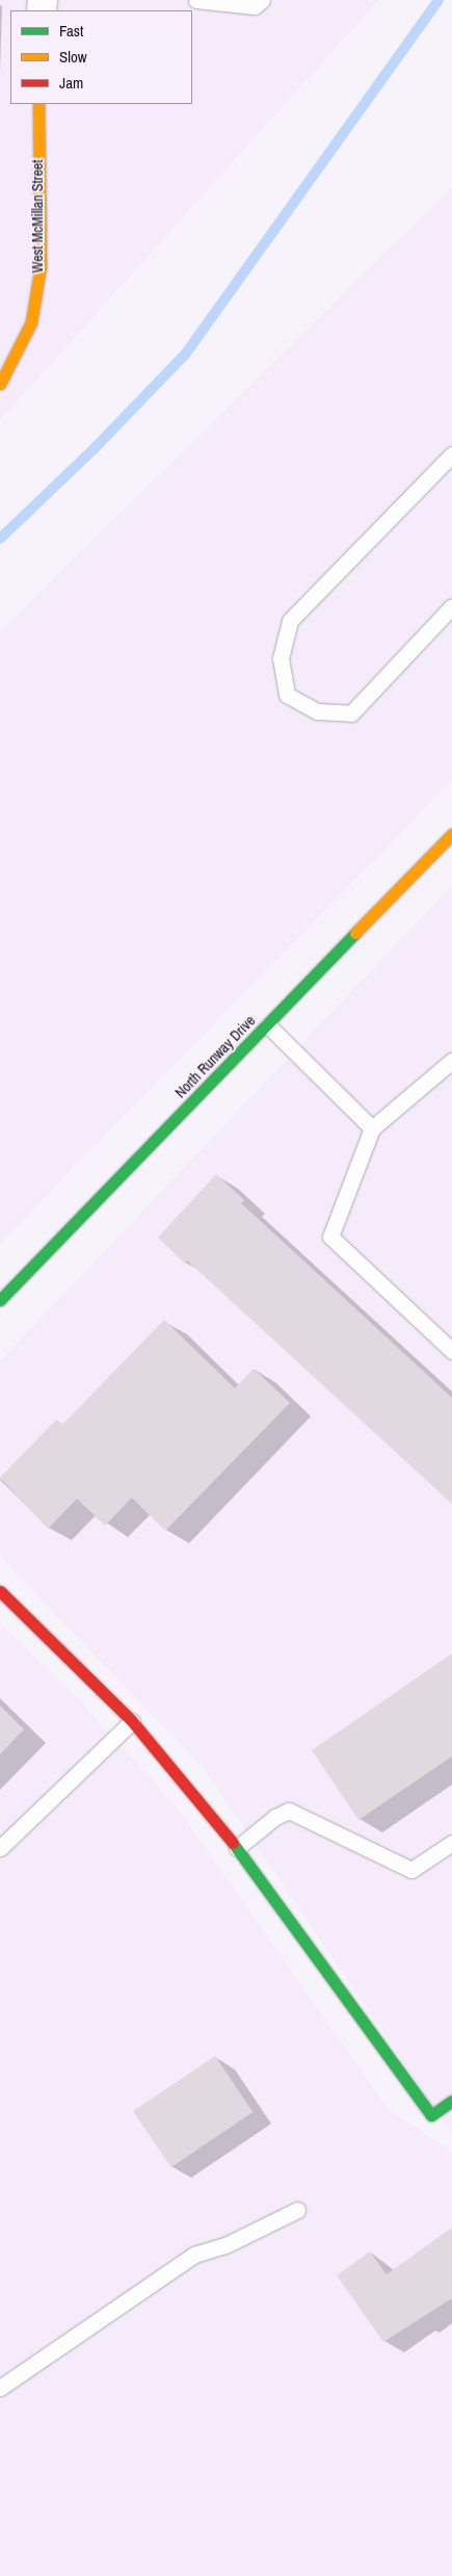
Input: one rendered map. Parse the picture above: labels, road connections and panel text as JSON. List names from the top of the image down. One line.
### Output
{"streets":{"street":["West McMillan Street","North Runway Drive"]},"legend":["Fast","Slow","Jam"]}
